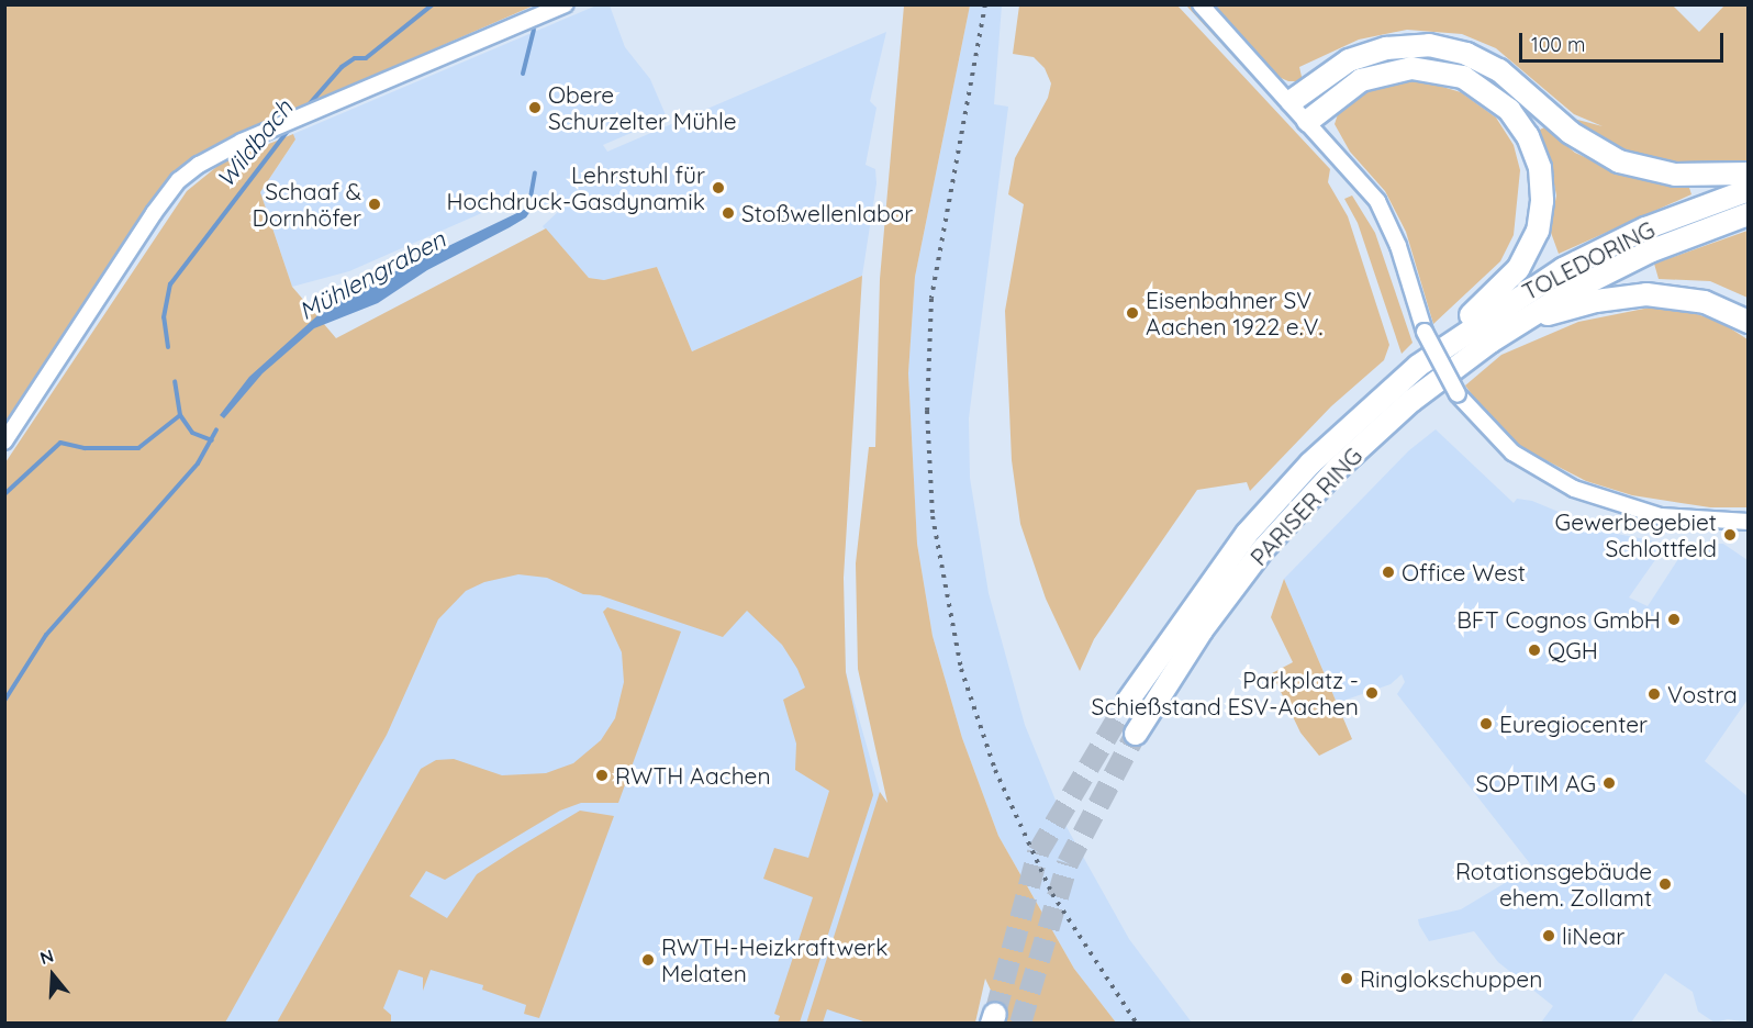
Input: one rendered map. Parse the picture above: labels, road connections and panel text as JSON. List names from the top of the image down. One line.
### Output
{"streets":{"highway":["TOLEDORING","PARISER RING"]},"crossings":[["TOLEDORING","PARISER RING"]],"water":["Wildbach","Mühlengraben"],"places":["Obere Schurzelter Mühle","Lehrstuhl für Hochdruck-Gasdynamik","Schaaf & Dornhöfer","Stoßwellenlabor","Eisenbahner SV Aachen 1922 e.V.","Gewerbegebiet Schlottfeld","Office West","BFT Cognos GmbH","QGH","Parkplatz - Schießstand ESV-Aachen","Vostra","Euregiocenter","RWTH Aachen","SOPTIM AG","Rotationsgebäude ehem. Zollamt","liNear","RWTH-Heizkraftwerk Melaten","Ringlokschuppen"],"scale_bar":"100 m","north":"top"}
